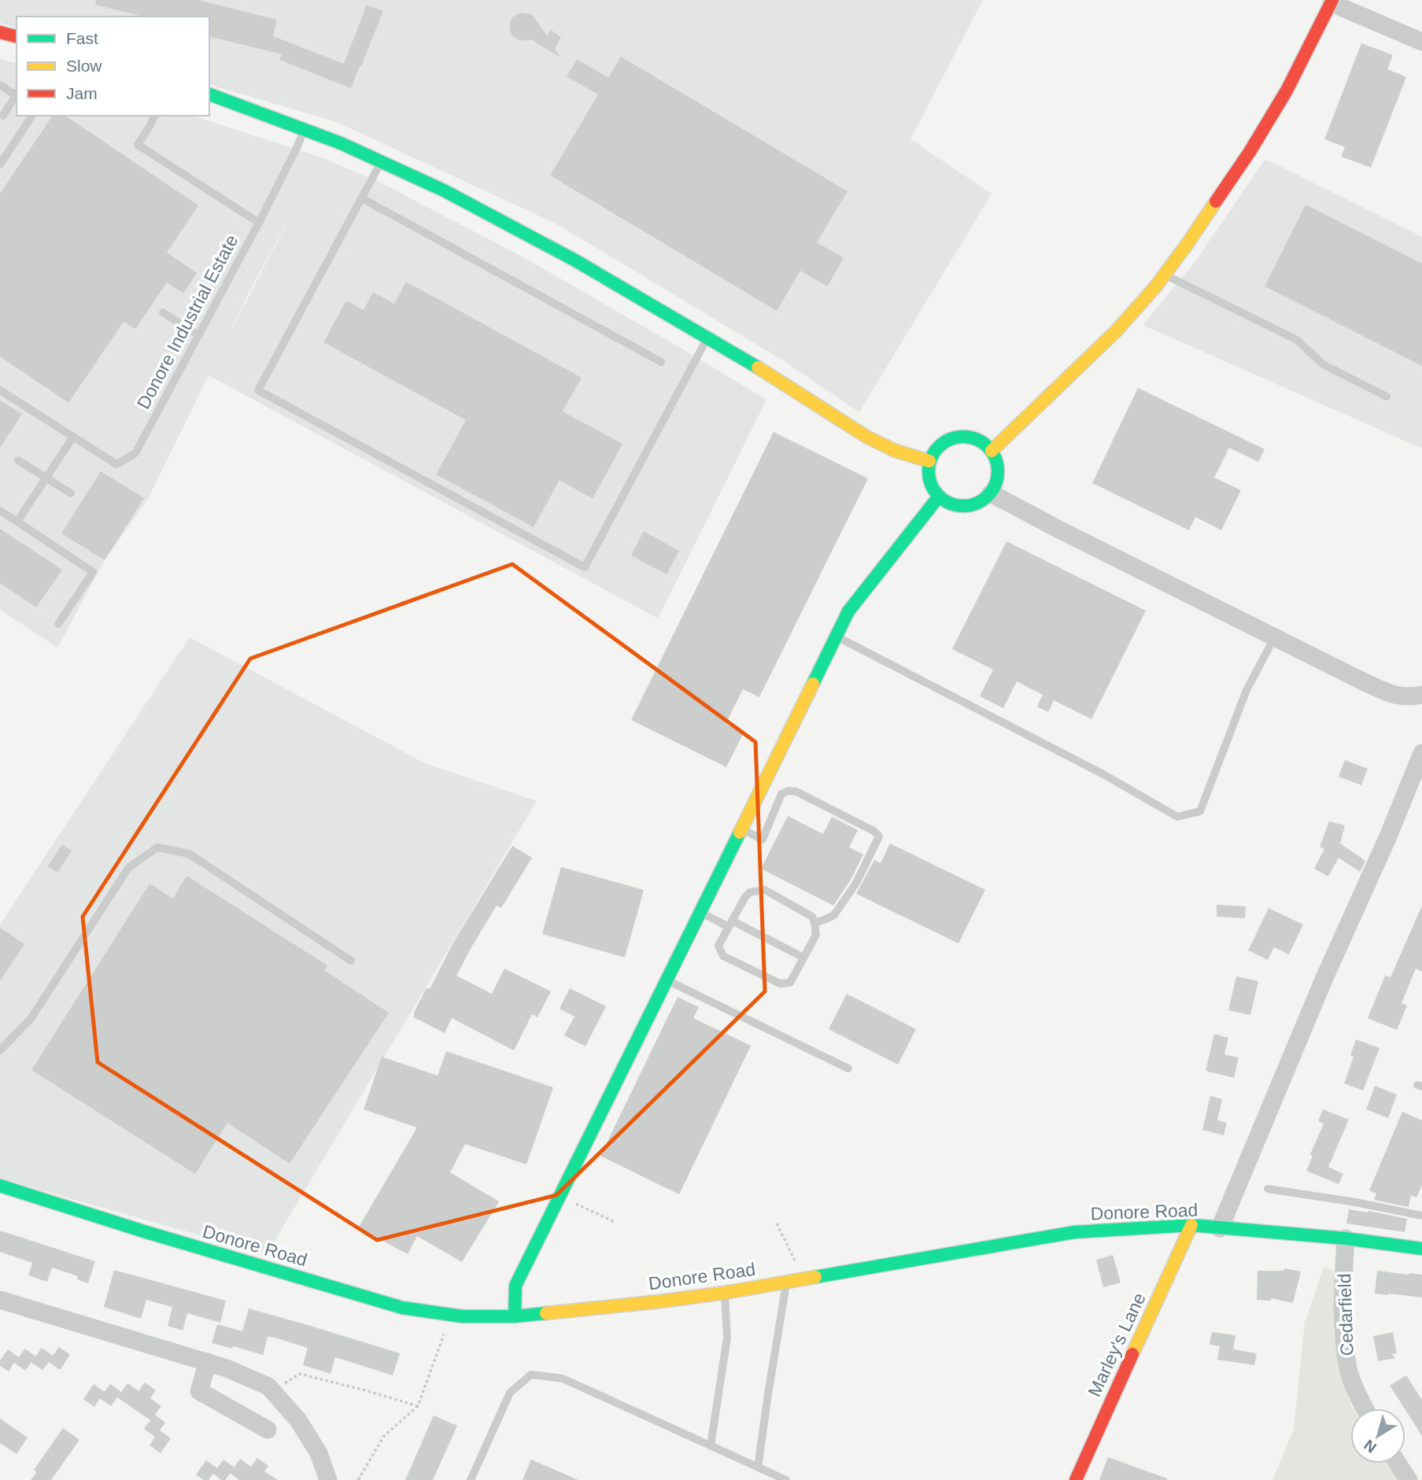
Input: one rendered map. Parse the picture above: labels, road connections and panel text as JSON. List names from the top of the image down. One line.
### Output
{"streets":{"street":["Donore Road","Cedarfield","Marley's Lane"],"lane":["Donore Industrial Estate"]},"crossings":[["Donore Road","Cedarfield"],["Donore Road","Marley's Lane"]],"legend":["Fast","Slow","Jam"],"north":"bottom left"}
